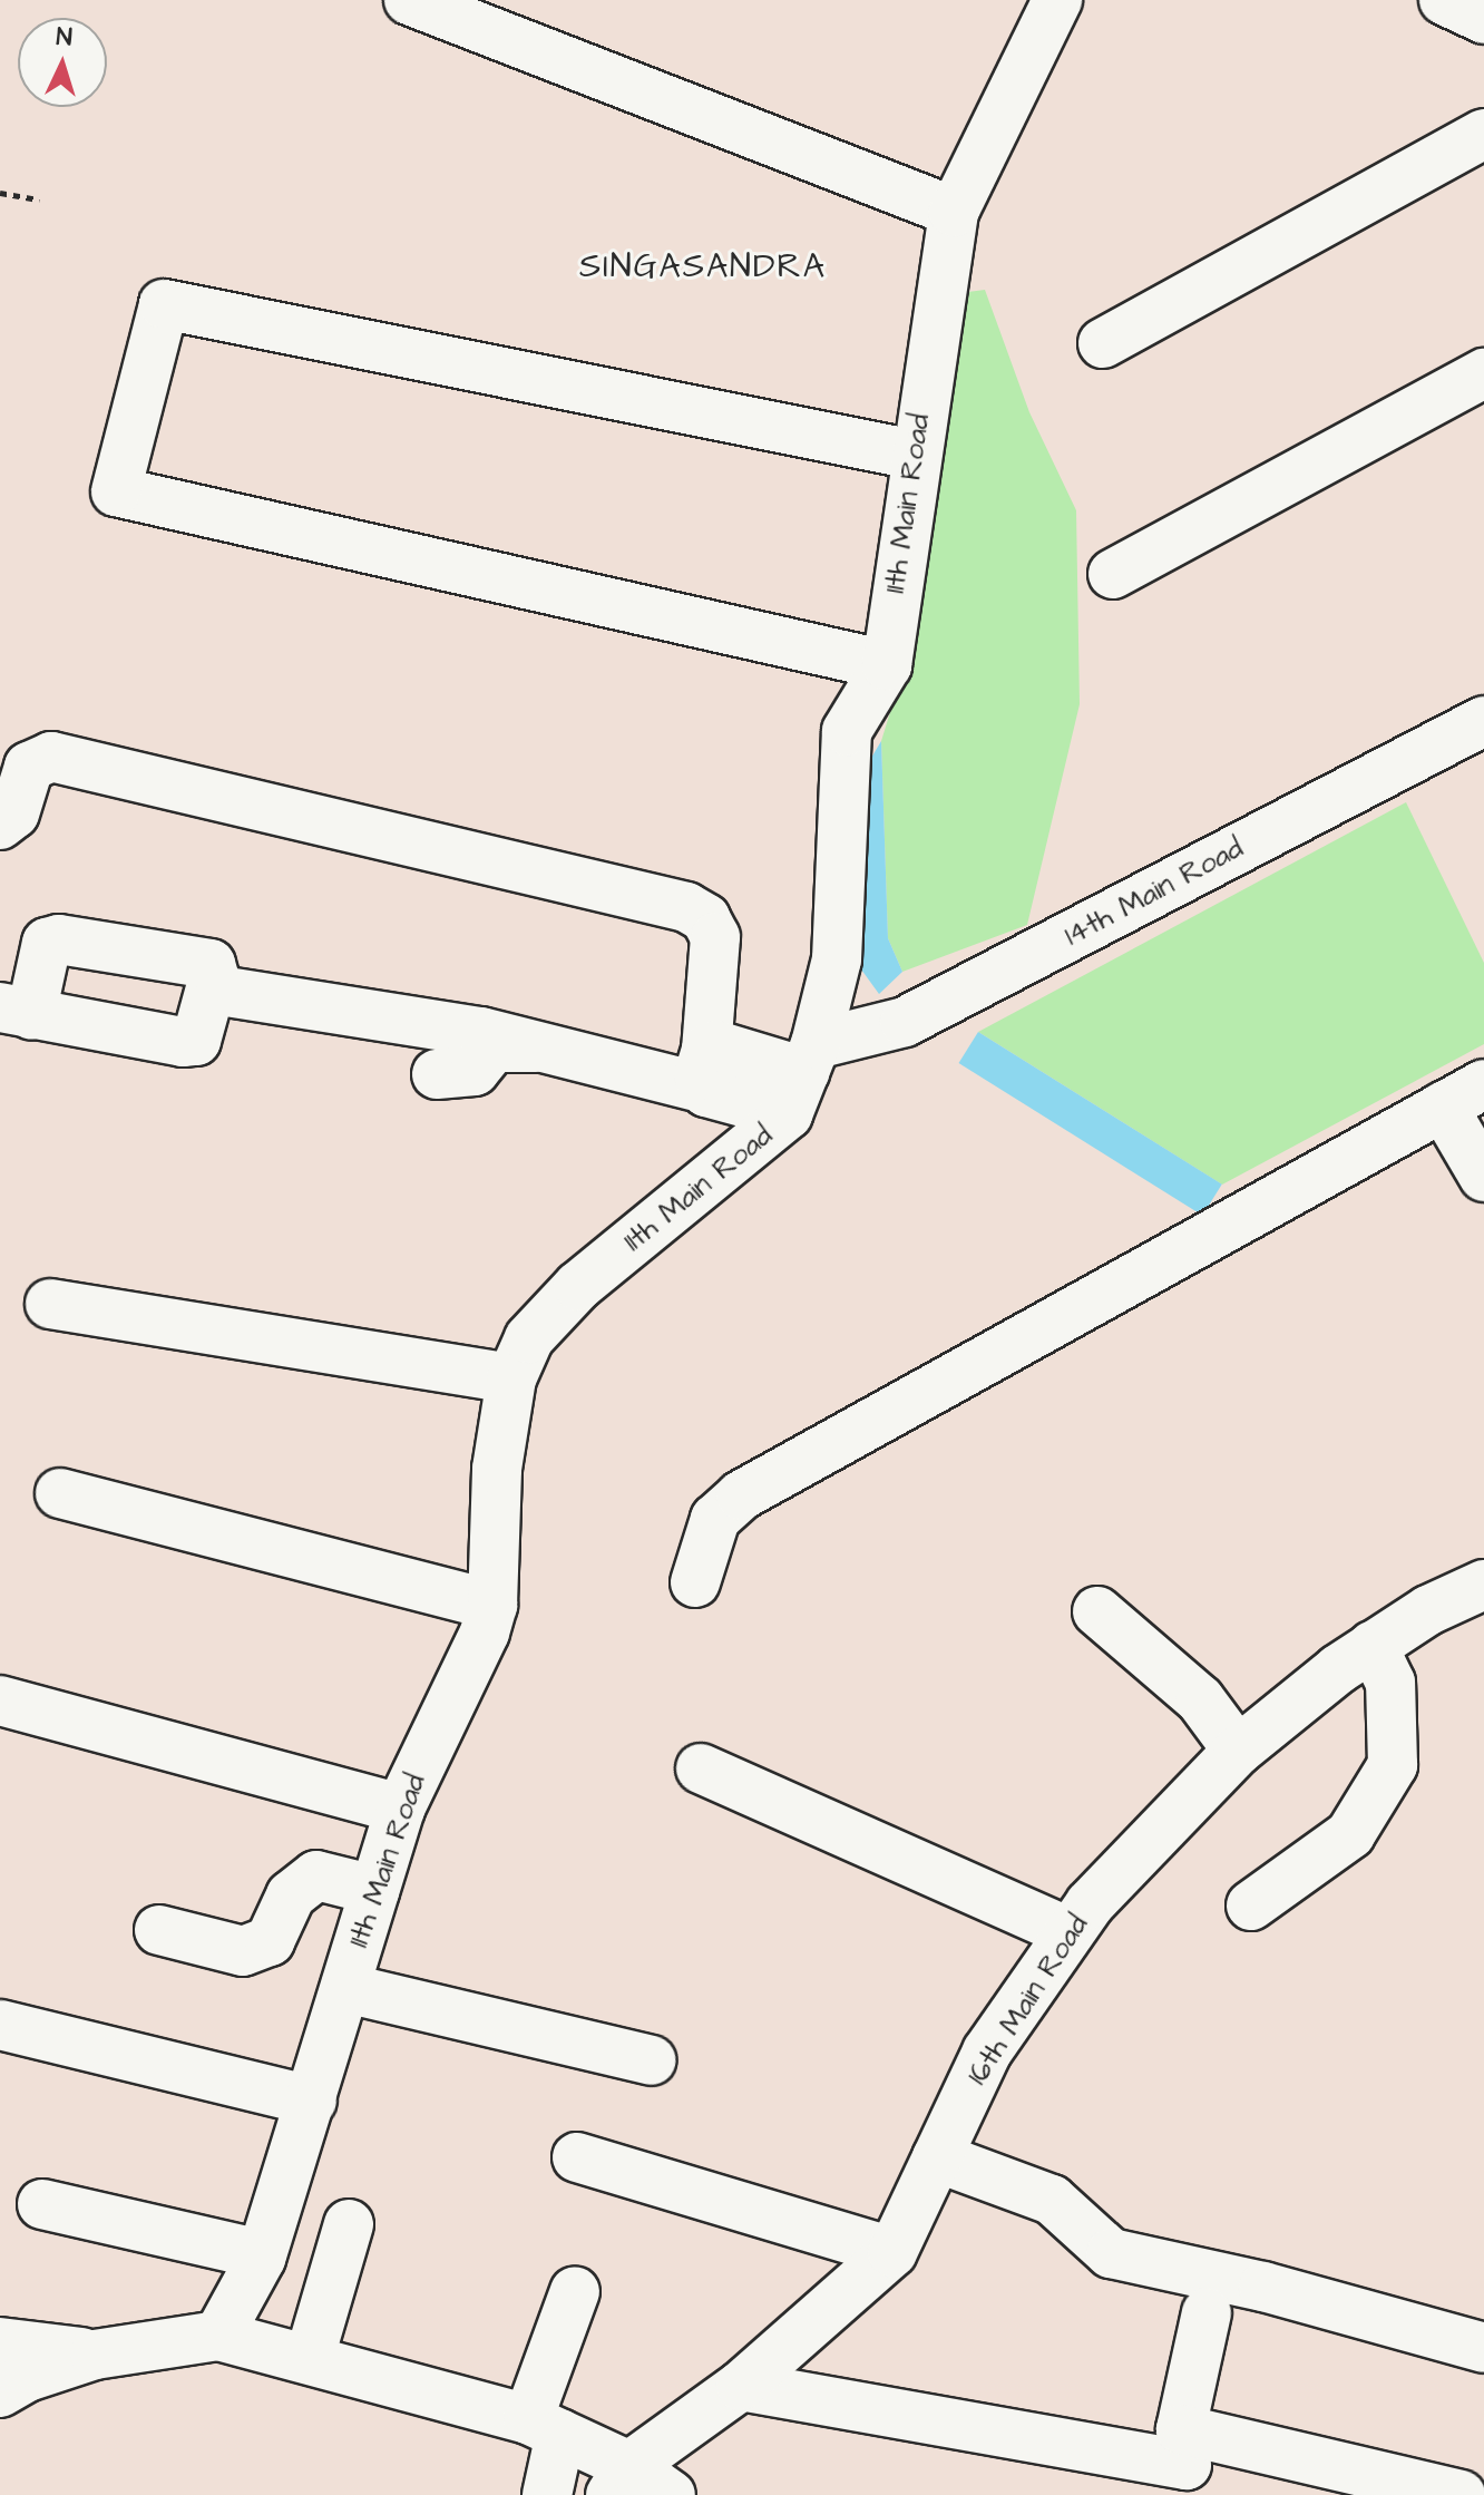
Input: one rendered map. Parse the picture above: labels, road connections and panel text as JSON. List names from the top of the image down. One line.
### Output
{"streets":{"street":["11th Main Road","14th Main Road","16th Main Road"]},"crossings":[["11th Main Road","14th Main Road"]],"districts":["SINGASANDRA"],"north":"top"}
